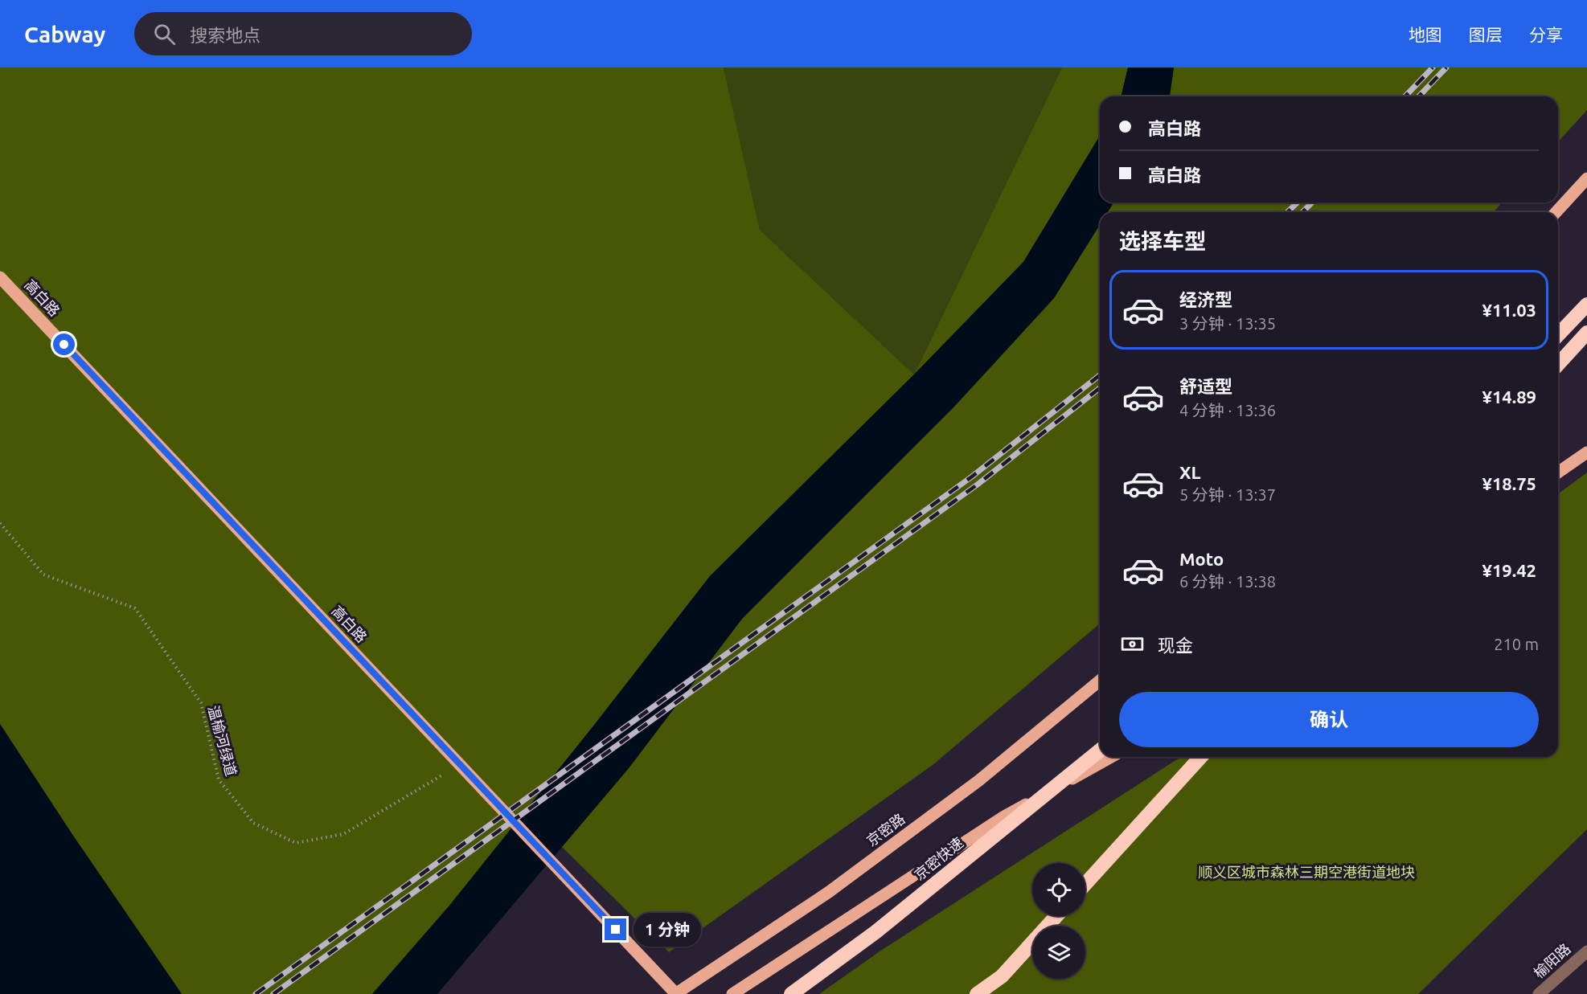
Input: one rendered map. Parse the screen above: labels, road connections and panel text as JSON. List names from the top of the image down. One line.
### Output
{"streets":{"highway":["京密快速"],"main road":["高白路","京密路"],"street":["榆阳路"],"path":["温榆河绿道"]},"crossings":[["高白路","温榆河绿道"],["高白路","京密路"]],"parks":["顺义区城市森林三期空港街道地块"],"page":{"header":"Cabway","search":"搜索地点","nav":["地图","图层","分享"],"banner":["高白路","高白路"],"heading":"选择车型","list":[{"name":"经济型","note":"3 分钟 · 13:35","value":"¥11.03"},{"name":"舒适型","note":"4 分钟 · 13:36","value":"¥14.89"},{"name":"XL","note":"5 分钟 · 13:37","value":"¥18.75"},{"name":"Moto","note":"6 分钟 · 13:38","value":"¥19.42"}],"pay":["现金","210 m"],"buttons":"确认","bubble":"1 分钟"}}
